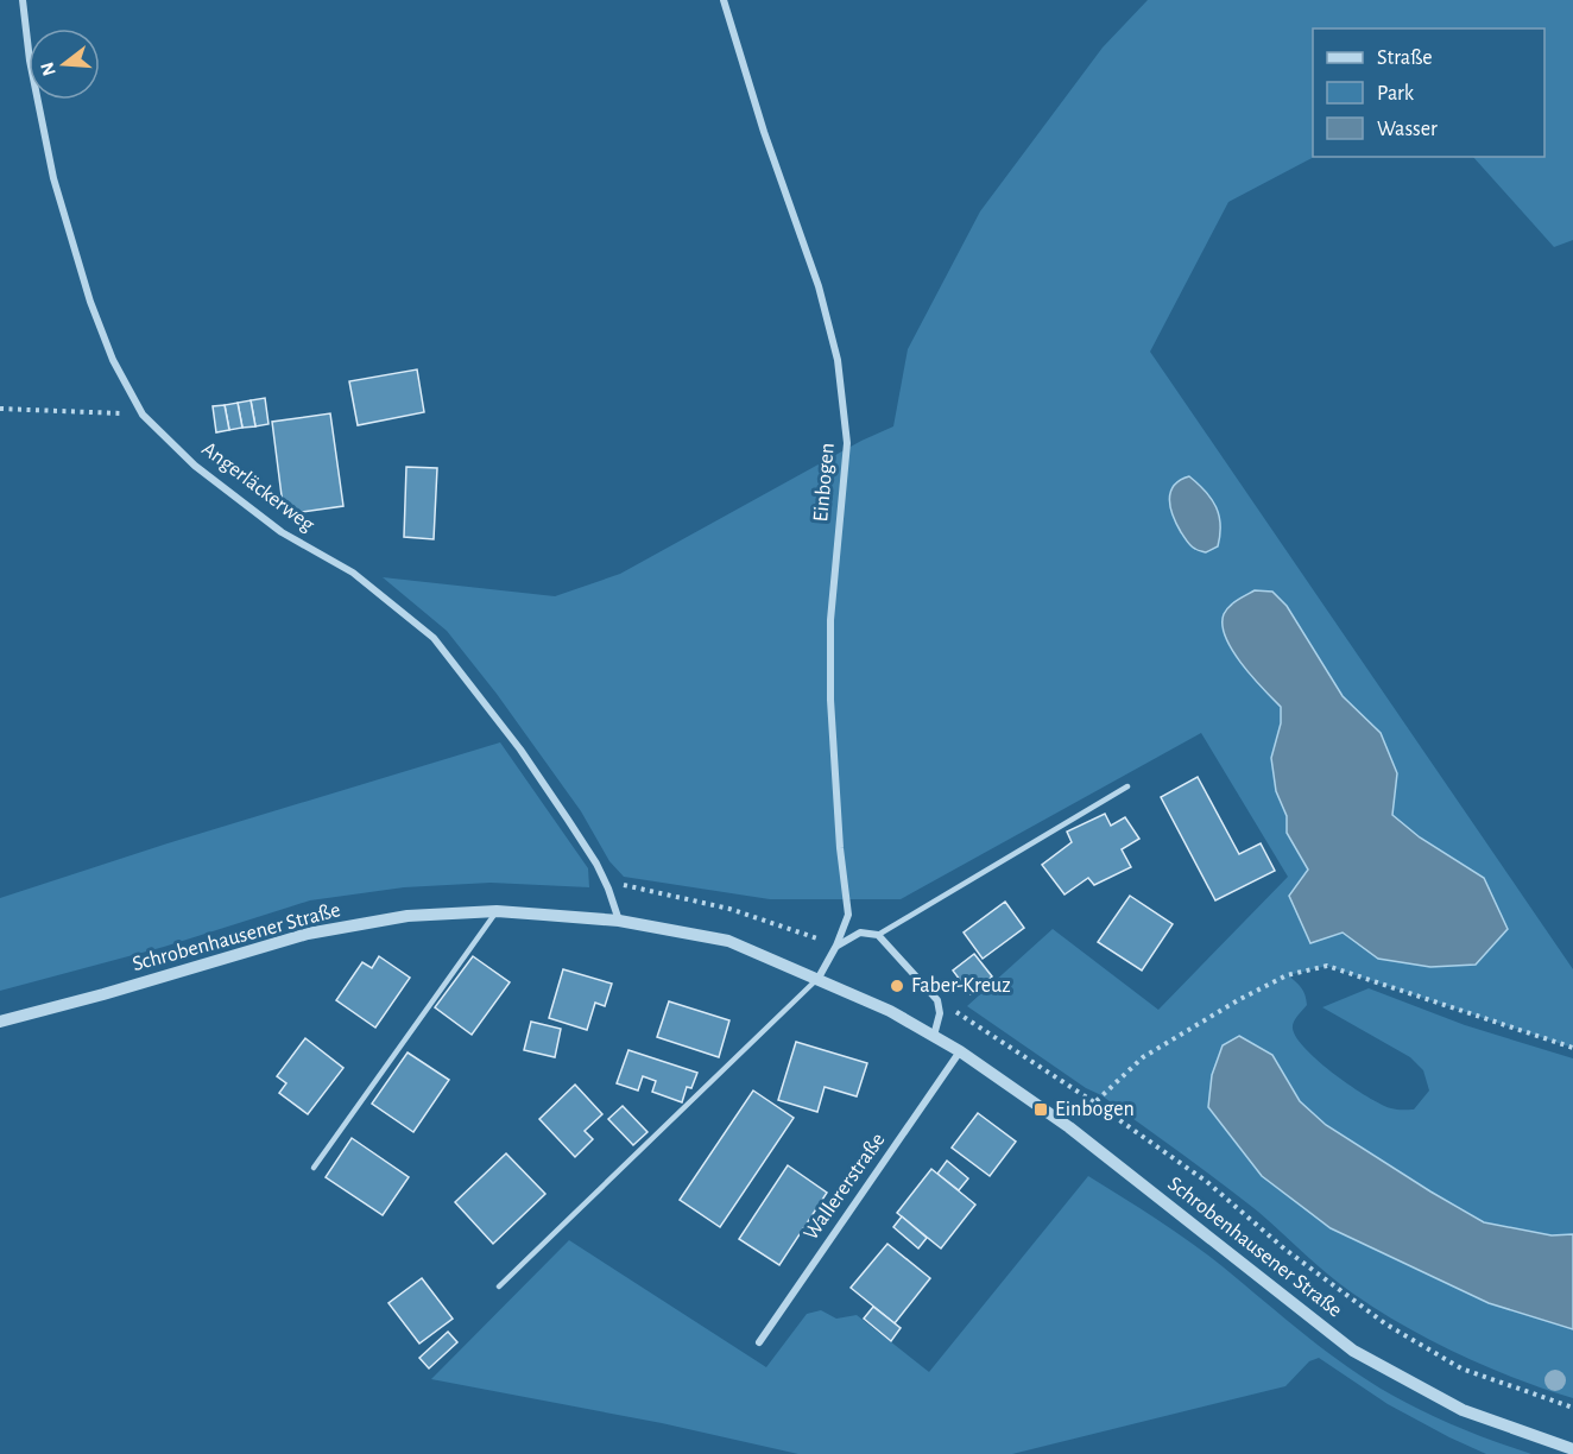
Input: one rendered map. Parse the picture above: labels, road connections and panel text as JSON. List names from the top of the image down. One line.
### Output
{"streets":{"street":["Einbogen","Angerläckerweg","Schrobenhausener Straße","Wallererstraße"]},"crossings":[["Einbogen","Schrobenhausener Straße"],["Angerläckerweg","Schrobenhausener Straße"],["Schrobenhausener Straße","Wallererstraße"]],"places":{"other":["Faber-Kreuz"],"transit":["Einbogen"]},"legend":["Straße","Park","Wasser"],"north":"left"}
